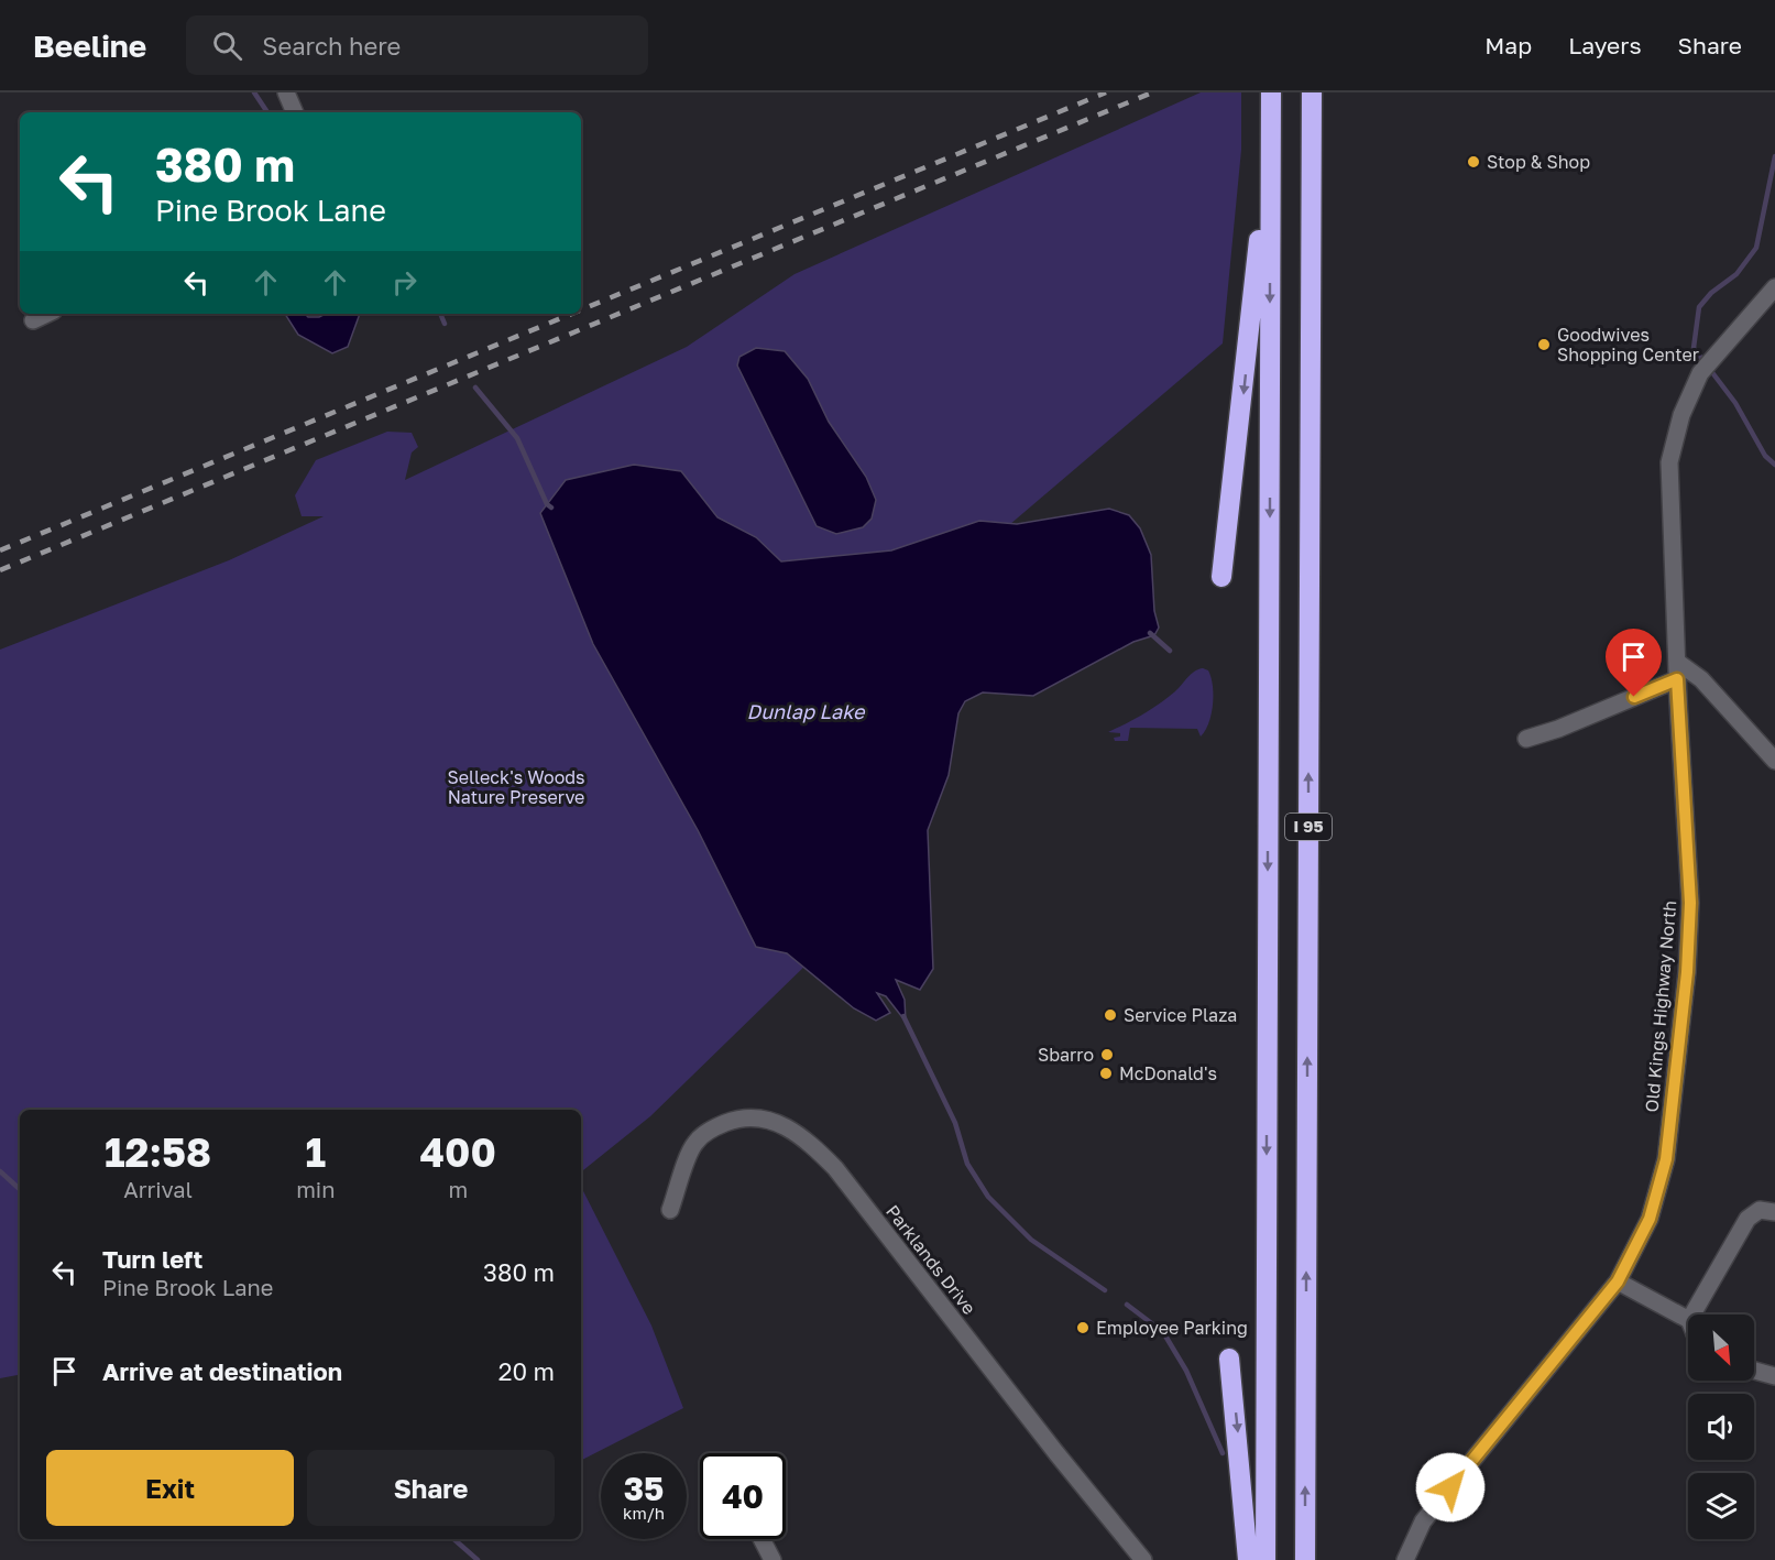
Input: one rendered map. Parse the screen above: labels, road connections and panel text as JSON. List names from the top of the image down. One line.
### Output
{"streets":{"highway":["I 95"],"street":["Old Kings Highway North","Parklands Drive"]},"water":["Dunlap Lake"],"parks":["Selleck's Woods Nature Preserve"],"places":["Stop & Shop","Goodwives Shopping Center","Service Plaza","Sbarro","McDonald's","Employee Parking"],"north":"bottom right","page":{"header":"Beeline","search":"Search here","nav":["Map","Layers","Share"],"turn":["380 m","Pine Brook Lane"],"eta":["12:58","Arrival","1","min","400","m"],"list":[{"name":"Turn left","note":"Pine Brook Lane","value":"380 m"},{"name":"Arrive at destination","value":"20 m"}],"buttons":["Exit","Share"],"speed":"35 km/h","limit":"40"}}
